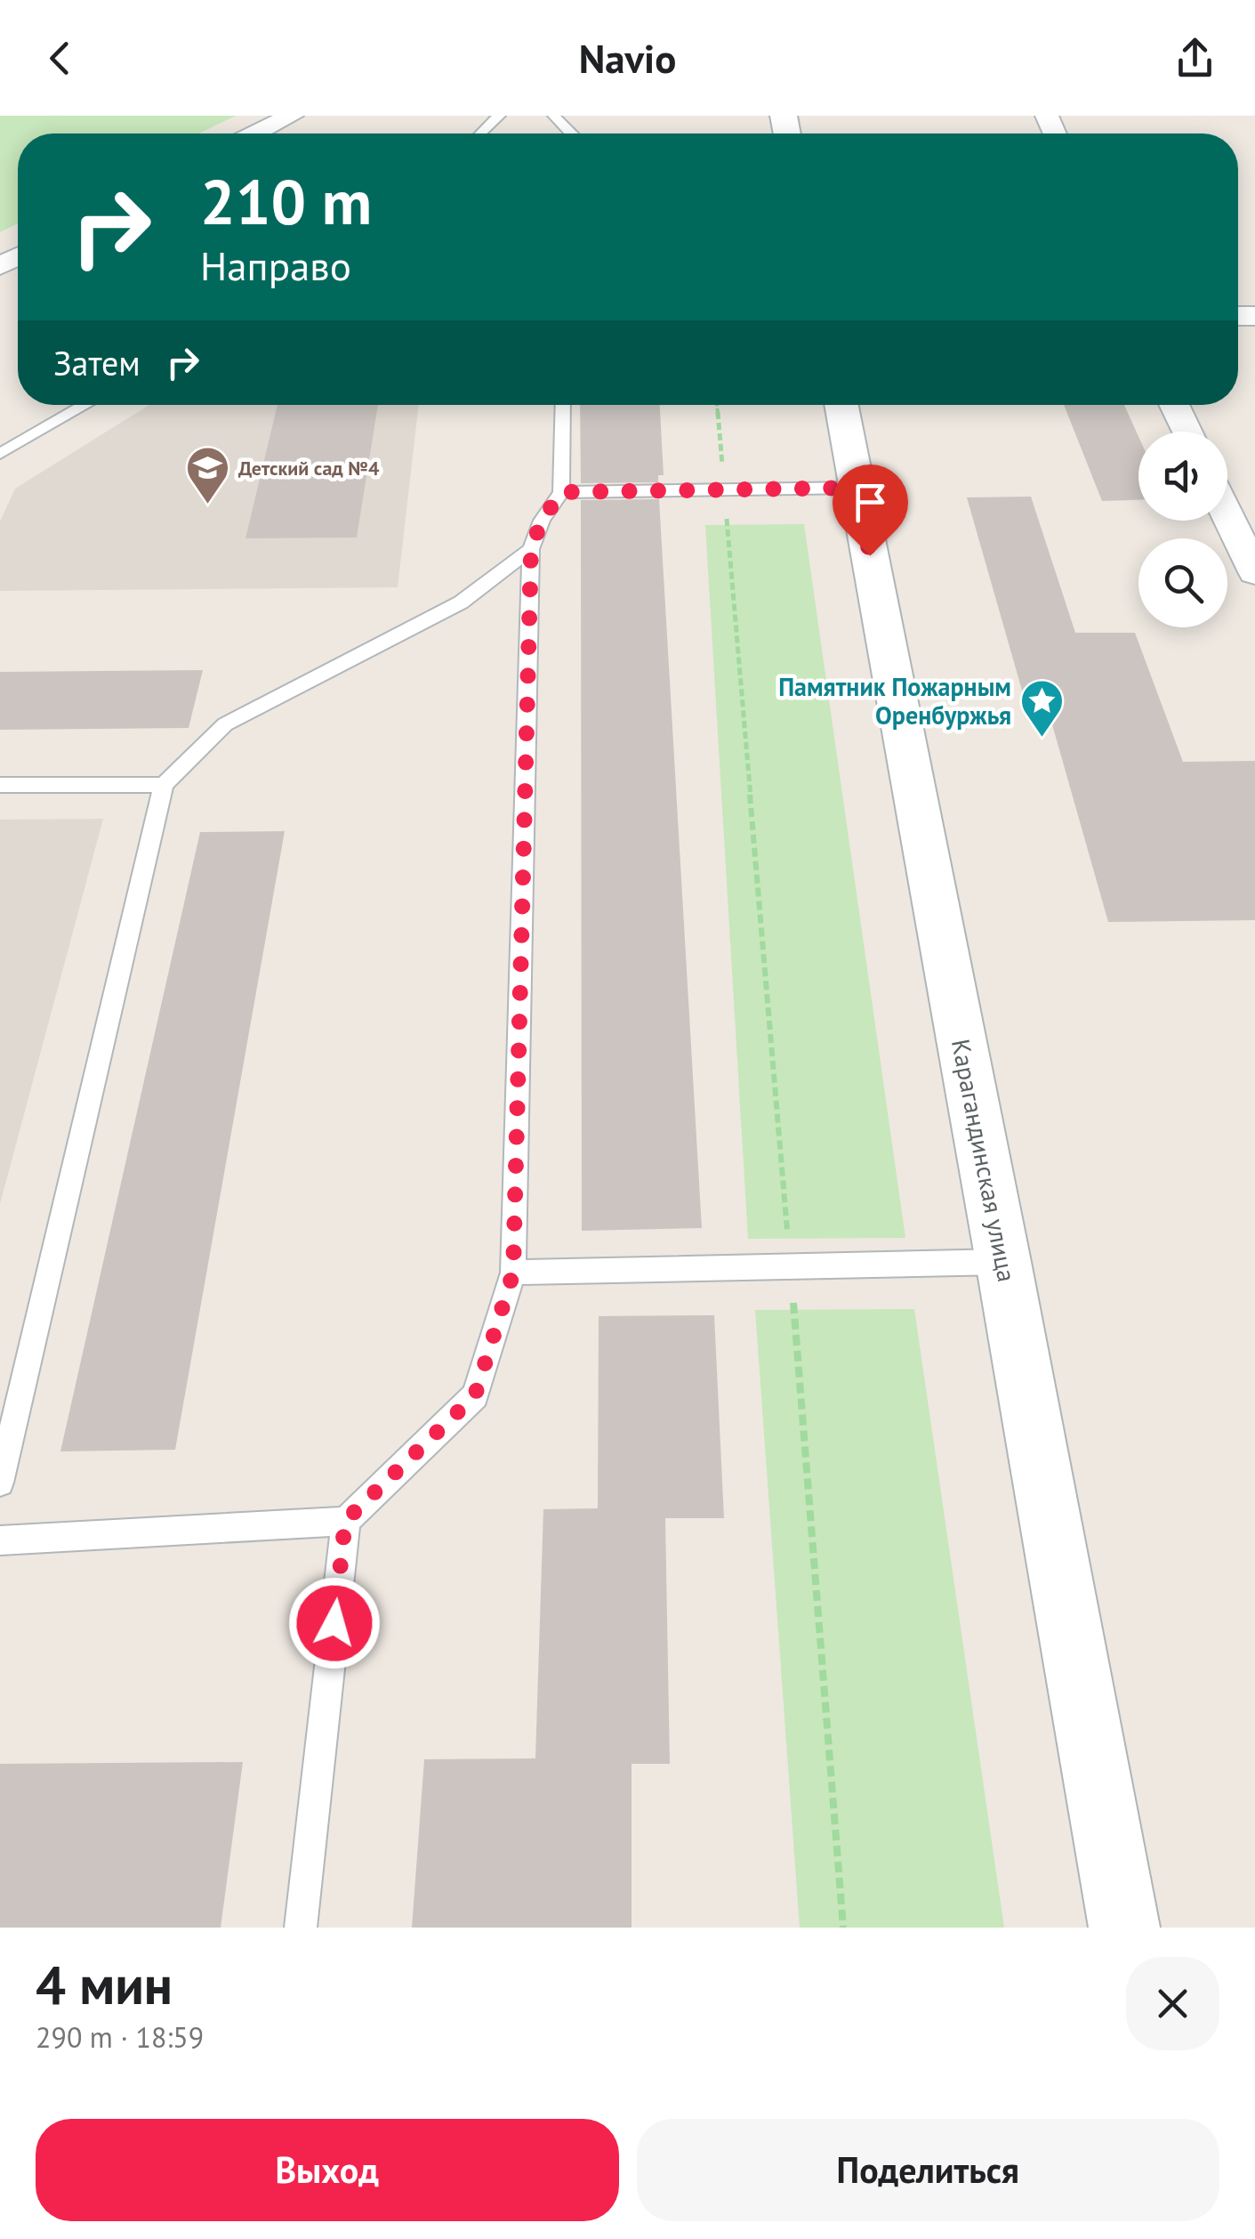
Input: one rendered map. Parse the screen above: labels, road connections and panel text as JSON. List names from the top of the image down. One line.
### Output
{"streets":{"main road":["Карагандинская улица"]},"places":{"school or university":["Детский сад №4"],"place":["Памятник Пожарным Оренбуржья"]},"page":{"header":"Navio","turn":["210 m","Направо"],"then":"Затем","heading":["4 мин","290 m · 18:59"],"buttons":["Выход","Поделиться"]}}
